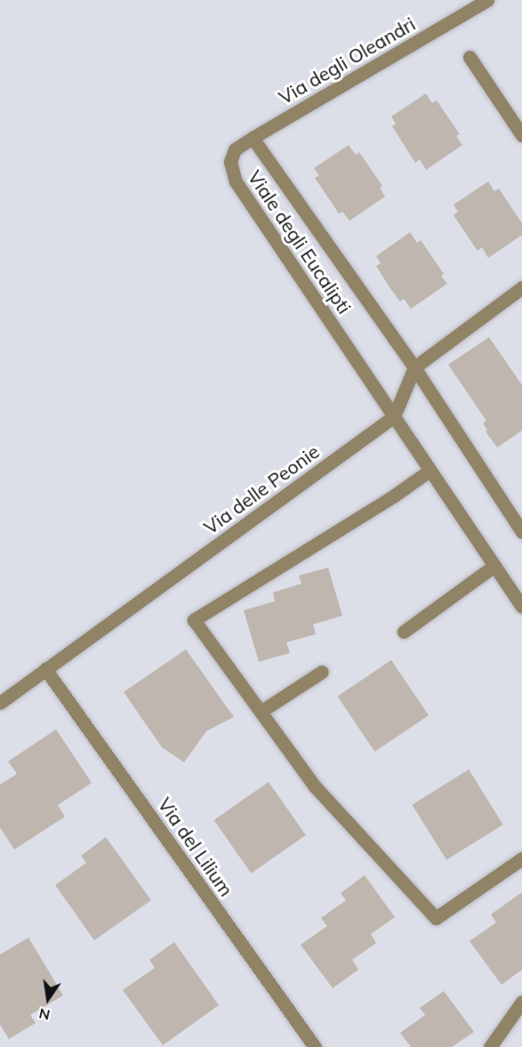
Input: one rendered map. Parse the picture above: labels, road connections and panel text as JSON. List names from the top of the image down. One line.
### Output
{"streets":{"street":["Via degli Oleandri","Viale degli Eucalipti","Via delle Peonie","Via del Lilium"]},"crossings":[["Via degli Oleandri","Viale degli Eucalipti"],["Viale degli Eucalipti","Via delle Peonie"],["Via delle Peonie","Via del Lilium"]],"north":"bottom"}
